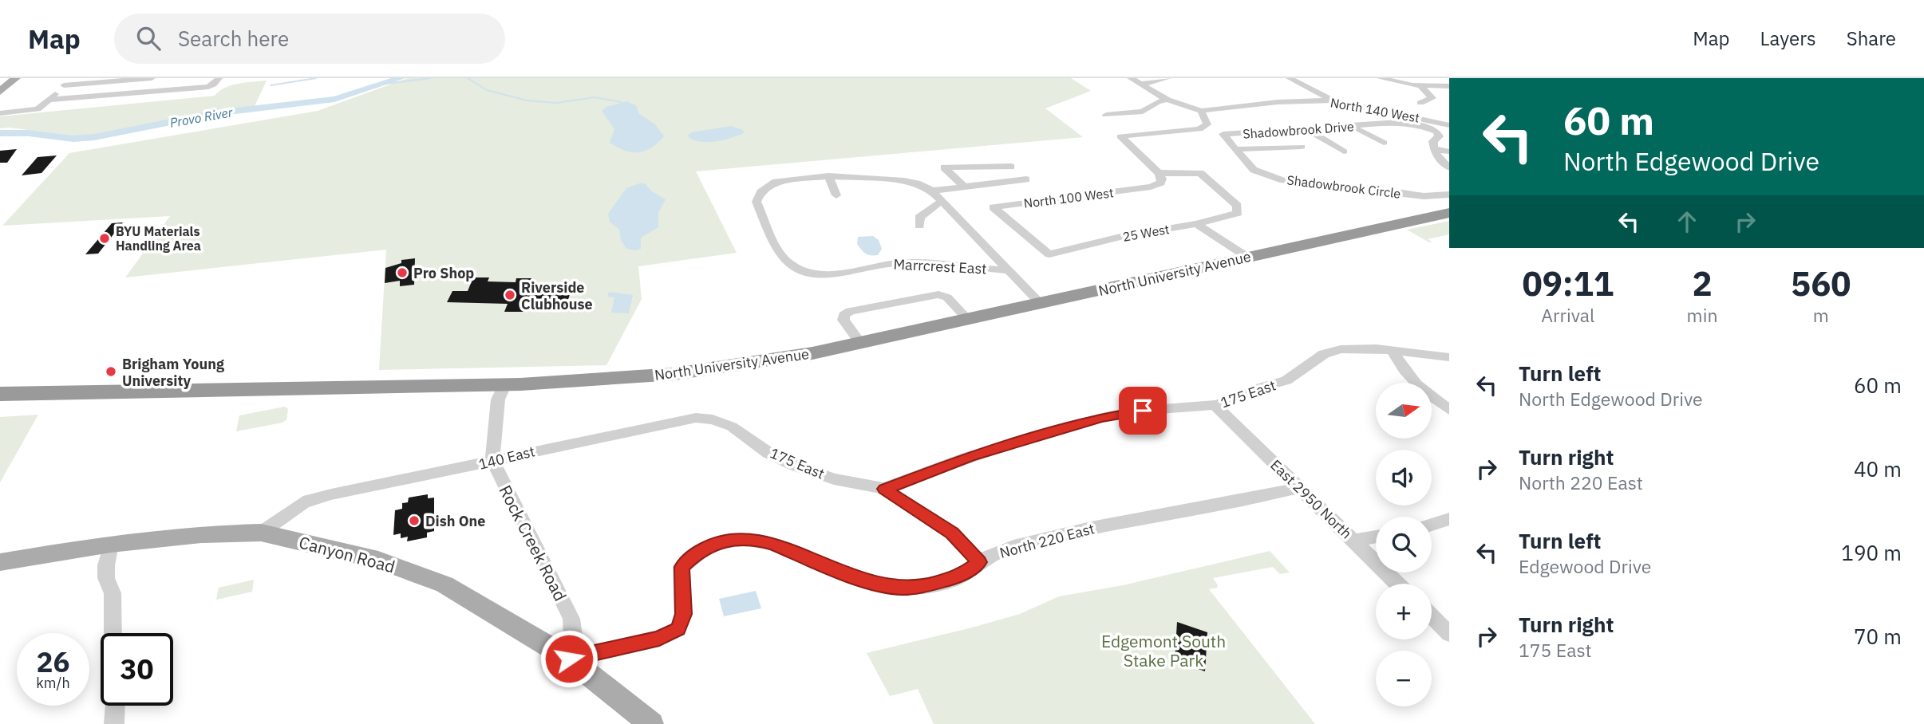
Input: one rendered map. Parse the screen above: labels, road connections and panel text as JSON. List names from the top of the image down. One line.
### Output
{"streets":{"highway":["North University Avenue"],"main road":["Canyon Road"],"street":["North 140 West","Shadowbrook Drive","Shadowbrook Circle","North 100 West","25 West","Marrcrest East","175 East","140 East","East 2950 North","North 220 East","Rock Creek Road"]},"crossings":[["Shadowbrook Drive","Shadowbrook Circle"],["North 100 West","25 West"],["Marrcrest East","North University Avenue"],["175 East","140 East"],["175 East","East 2950 North"],["140 East","Rock Creek Road"],["140 East","Canyon Road"],["East 2950 North","North 220 East"],["North 220 East","Rock Creek Road"],["North 220 East","Canyon Road"],["Rock Creek Road","Canyon Road"]],"water":["Provo River"],"parks":["Edgemont South Stake Park"],"places":["BYU Materials Handling Area","Pro Shop","Riverside Clubhouse","Brigham Young University","Dish One"],"north":"right","page":{"header":"Map","search":"Search here","nav":["Map","Layers","Share"],"turn":["60 m","North Edgewood Drive"],"eta":["09:11","Arrival","2","min","560","m"],"list":[{"name":"Turn left","note":"North Edgewood Drive","value":"60 m"},{"name":"Turn right","note":"North 220 East","value":"40 m"},{"name":"Turn left","note":"Edgewood Drive","value":"190 m"},{"name":"Turn right","note":"175 East","value":"70 m"}],"map_buttons":["+","−"],"speed":"26 km/h","limit":"30"}}
